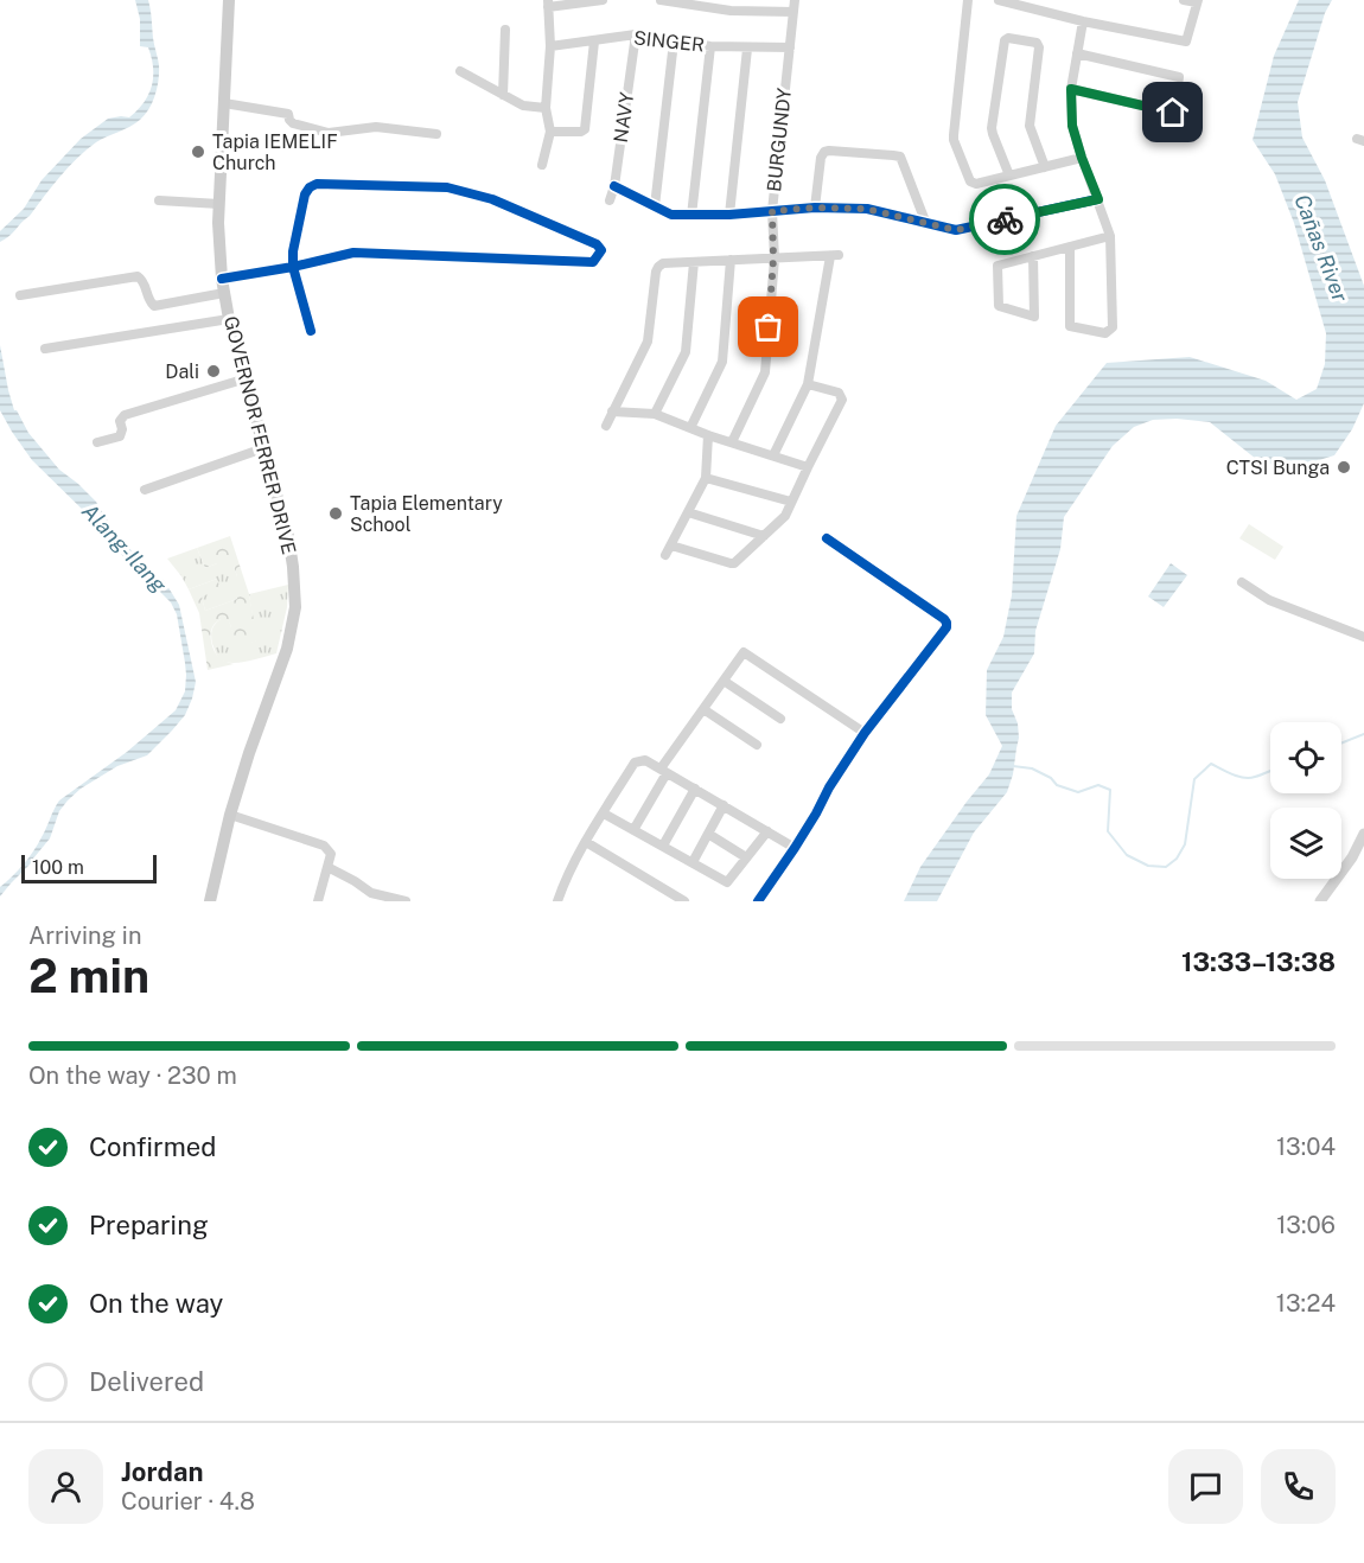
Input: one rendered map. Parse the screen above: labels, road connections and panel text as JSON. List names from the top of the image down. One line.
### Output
{"streets":{"main road":["GOVERNOR FERRER DRIVE"],"street":["SINGER","NAVY","BURGUNDY"]},"crossings":[["SINGER","NAVY"],["SINGER","BURGUNDY"]],"water":["Cañas River","Alang-Ilang"],"places":["Tapia IEMELIF Church","Dali","CTSI Bunga","Tapia Elementary School"],"scale_bar":"100 m","page":{"scale":"100 m","heading":["2 min","Arriving in","13:33–13:38"],"panel":["Jordan","Courier · 4.8"],"bar":"On the way · 230 m","list":[["Confirmed","13:04"],["Preparing","13:06"],["On the way","13:24"],"Delivered"]}}
